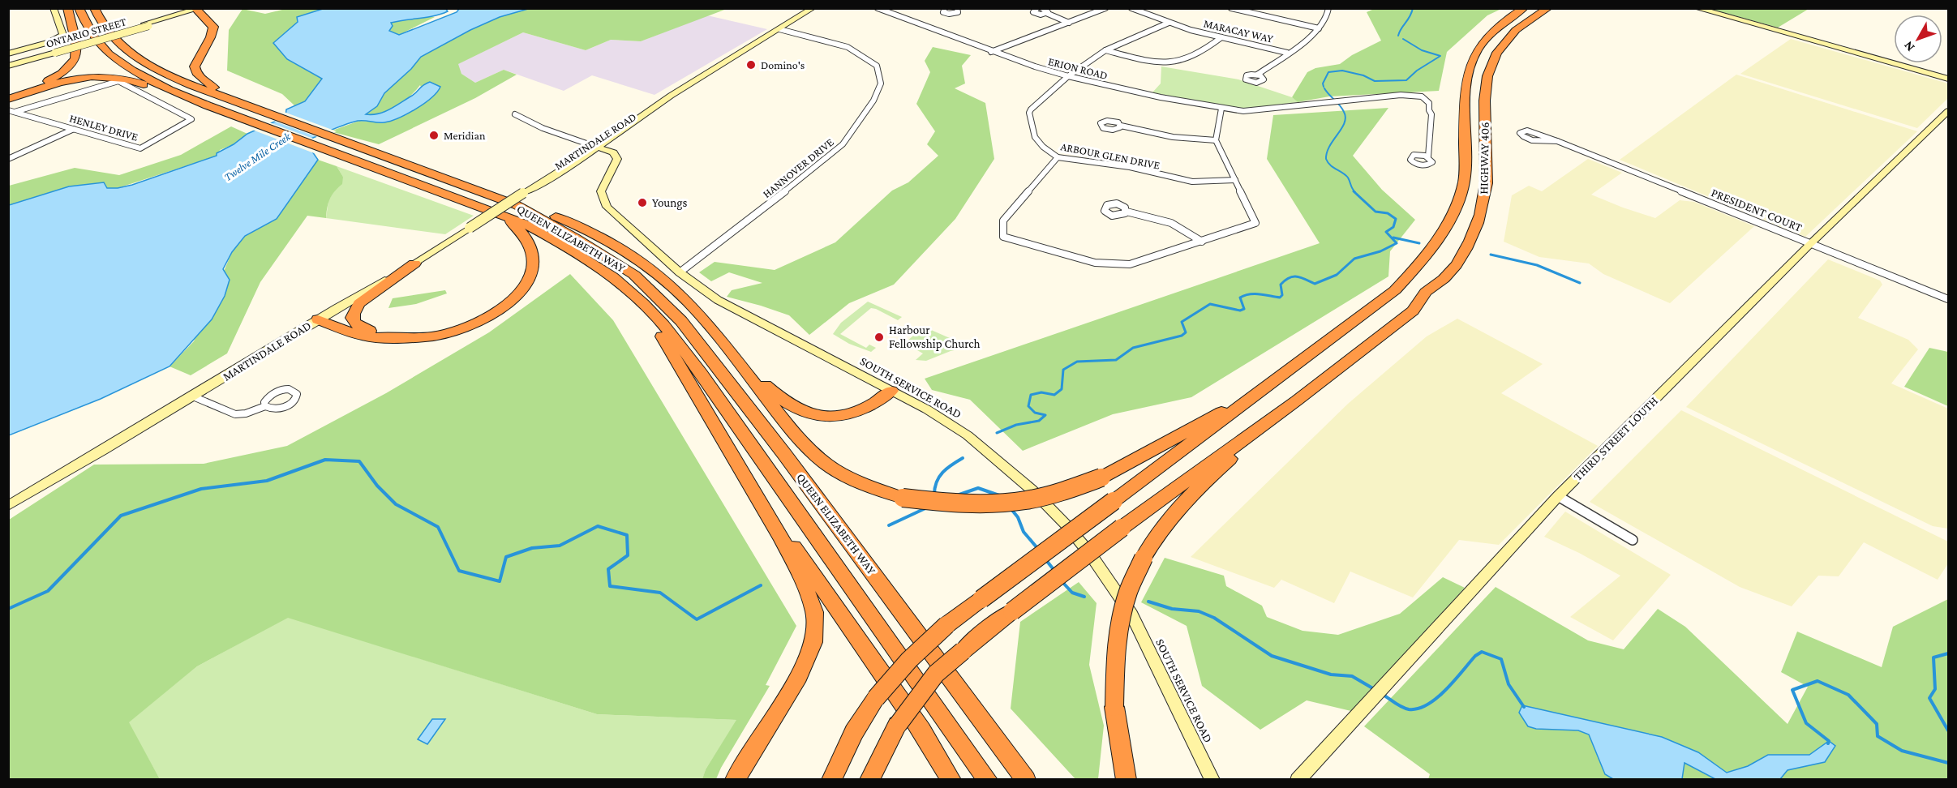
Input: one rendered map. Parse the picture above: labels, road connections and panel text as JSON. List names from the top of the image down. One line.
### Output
{"streets":{"highway":["HIGHWAY 406","QUEEN ELIZABETH WAY"],"main road":["ONTARIO STREET","MARTINDALE ROAD","SOUTH SERVICE ROAD","THIRD STREET LOUTH"],"street":["MARACAY WAY","ERION ROAD","HENLEY DRIVE","ARBOUR GLEN DRIVE","HANNOVER DRIVE","PRESIDENT COURT"]},"crossings":[["MARACAY WAY","ARBOUR GLEN DRIVE"],["ERION ROAD","ARBOUR GLEN DRIVE"],["MARTINDALE ROAD","HANNOVER DRIVE"],["MARTINDALE ROAD","QUEEN ELIZABETH WAY"],["MARTINDALE ROAD","SOUTH SERVICE ROAD"],["HANNOVER DRIVE","SOUTH SERVICE ROAD"],["PRESIDENT COURT","THIRD STREET LOUTH"]],"water":["Twelve Mile Creek"],"places":["Domino's","Meridian","Youngs","Harbour Fellowship Church"],"north":"bottom left"}
